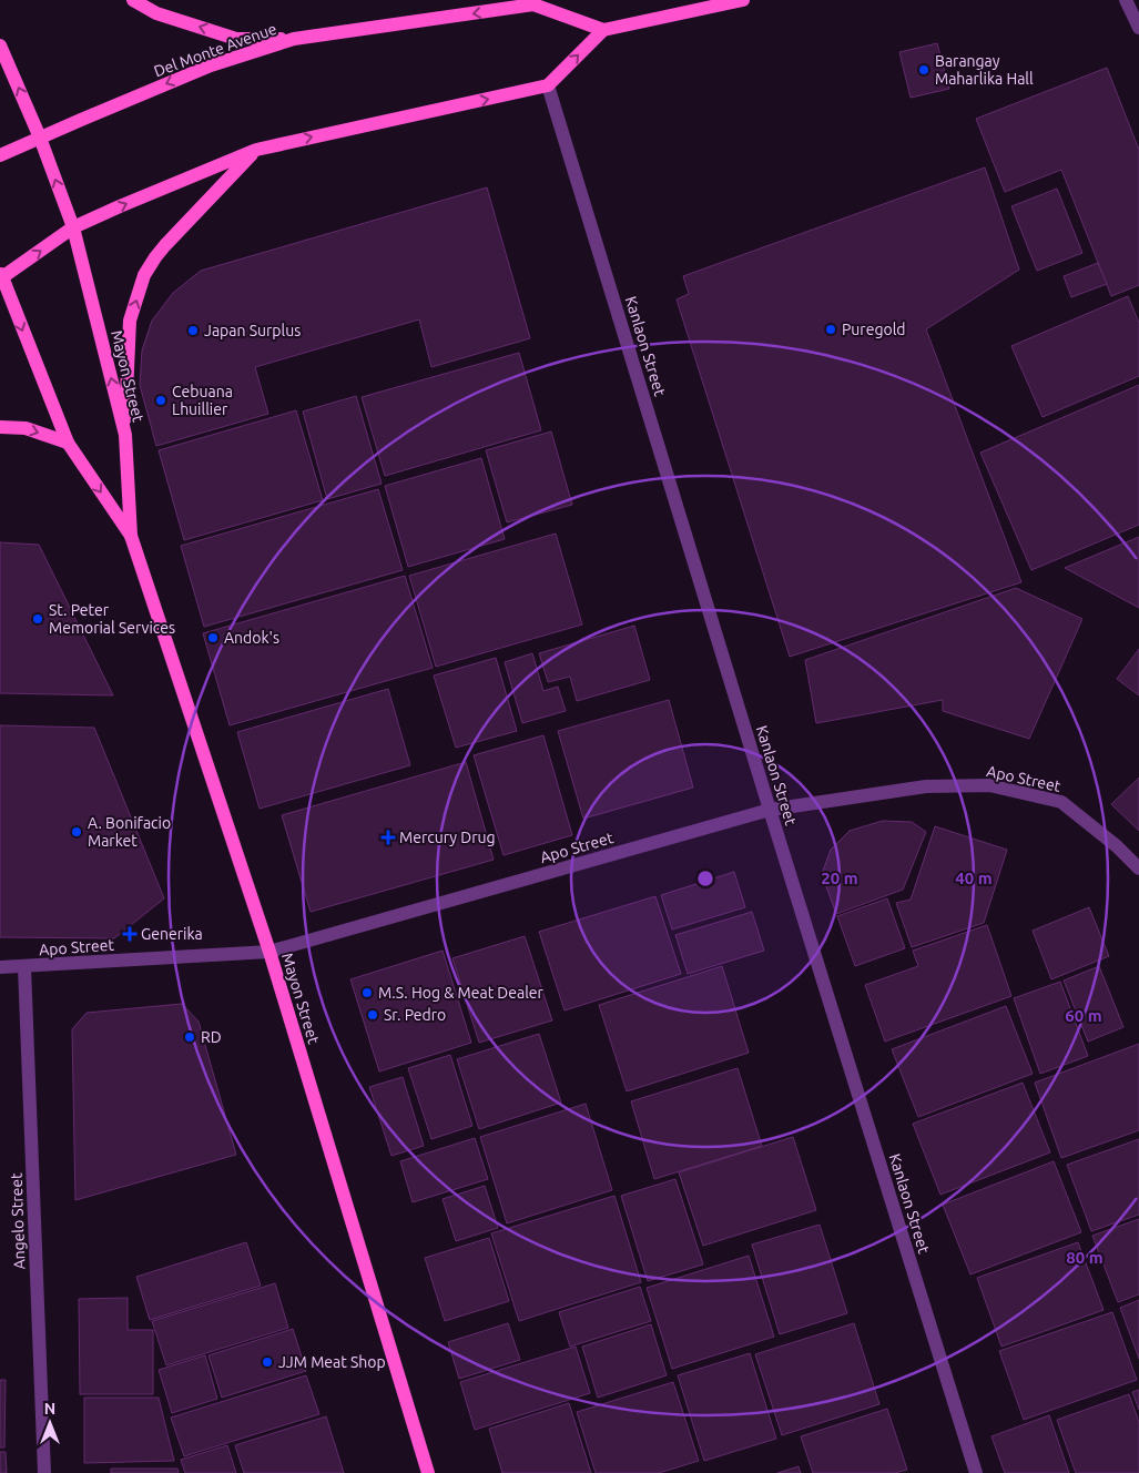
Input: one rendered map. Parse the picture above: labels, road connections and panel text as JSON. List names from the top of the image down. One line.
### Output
{"streets":{"main road":["Del Monte Avenue","Mayon Street"],"street":["Kanlaon Street","Apo Street","Angelo Street"]},"crossings":[["Del Monte Avenue","Mayon Street"],["Kanlaon Street","Apo Street"],["Mayon Street","Apo Street"],["Apo Street","Angelo Street"]],"places":{"other":["Barangay Maharlika Hall","Puregold","Japan Surplus","Cebuana Lhuillier","St. Peter Memorial Services","Andok's","A. Bonifacio Market","M.S. Hog & Meat Dealer","Sr. Pedro","RD","JJM Meat Shop"],"health":["Mercury Drug","Generika"]},"north":"top","rings":["20 m","40 m","60 m","80 m"]}
